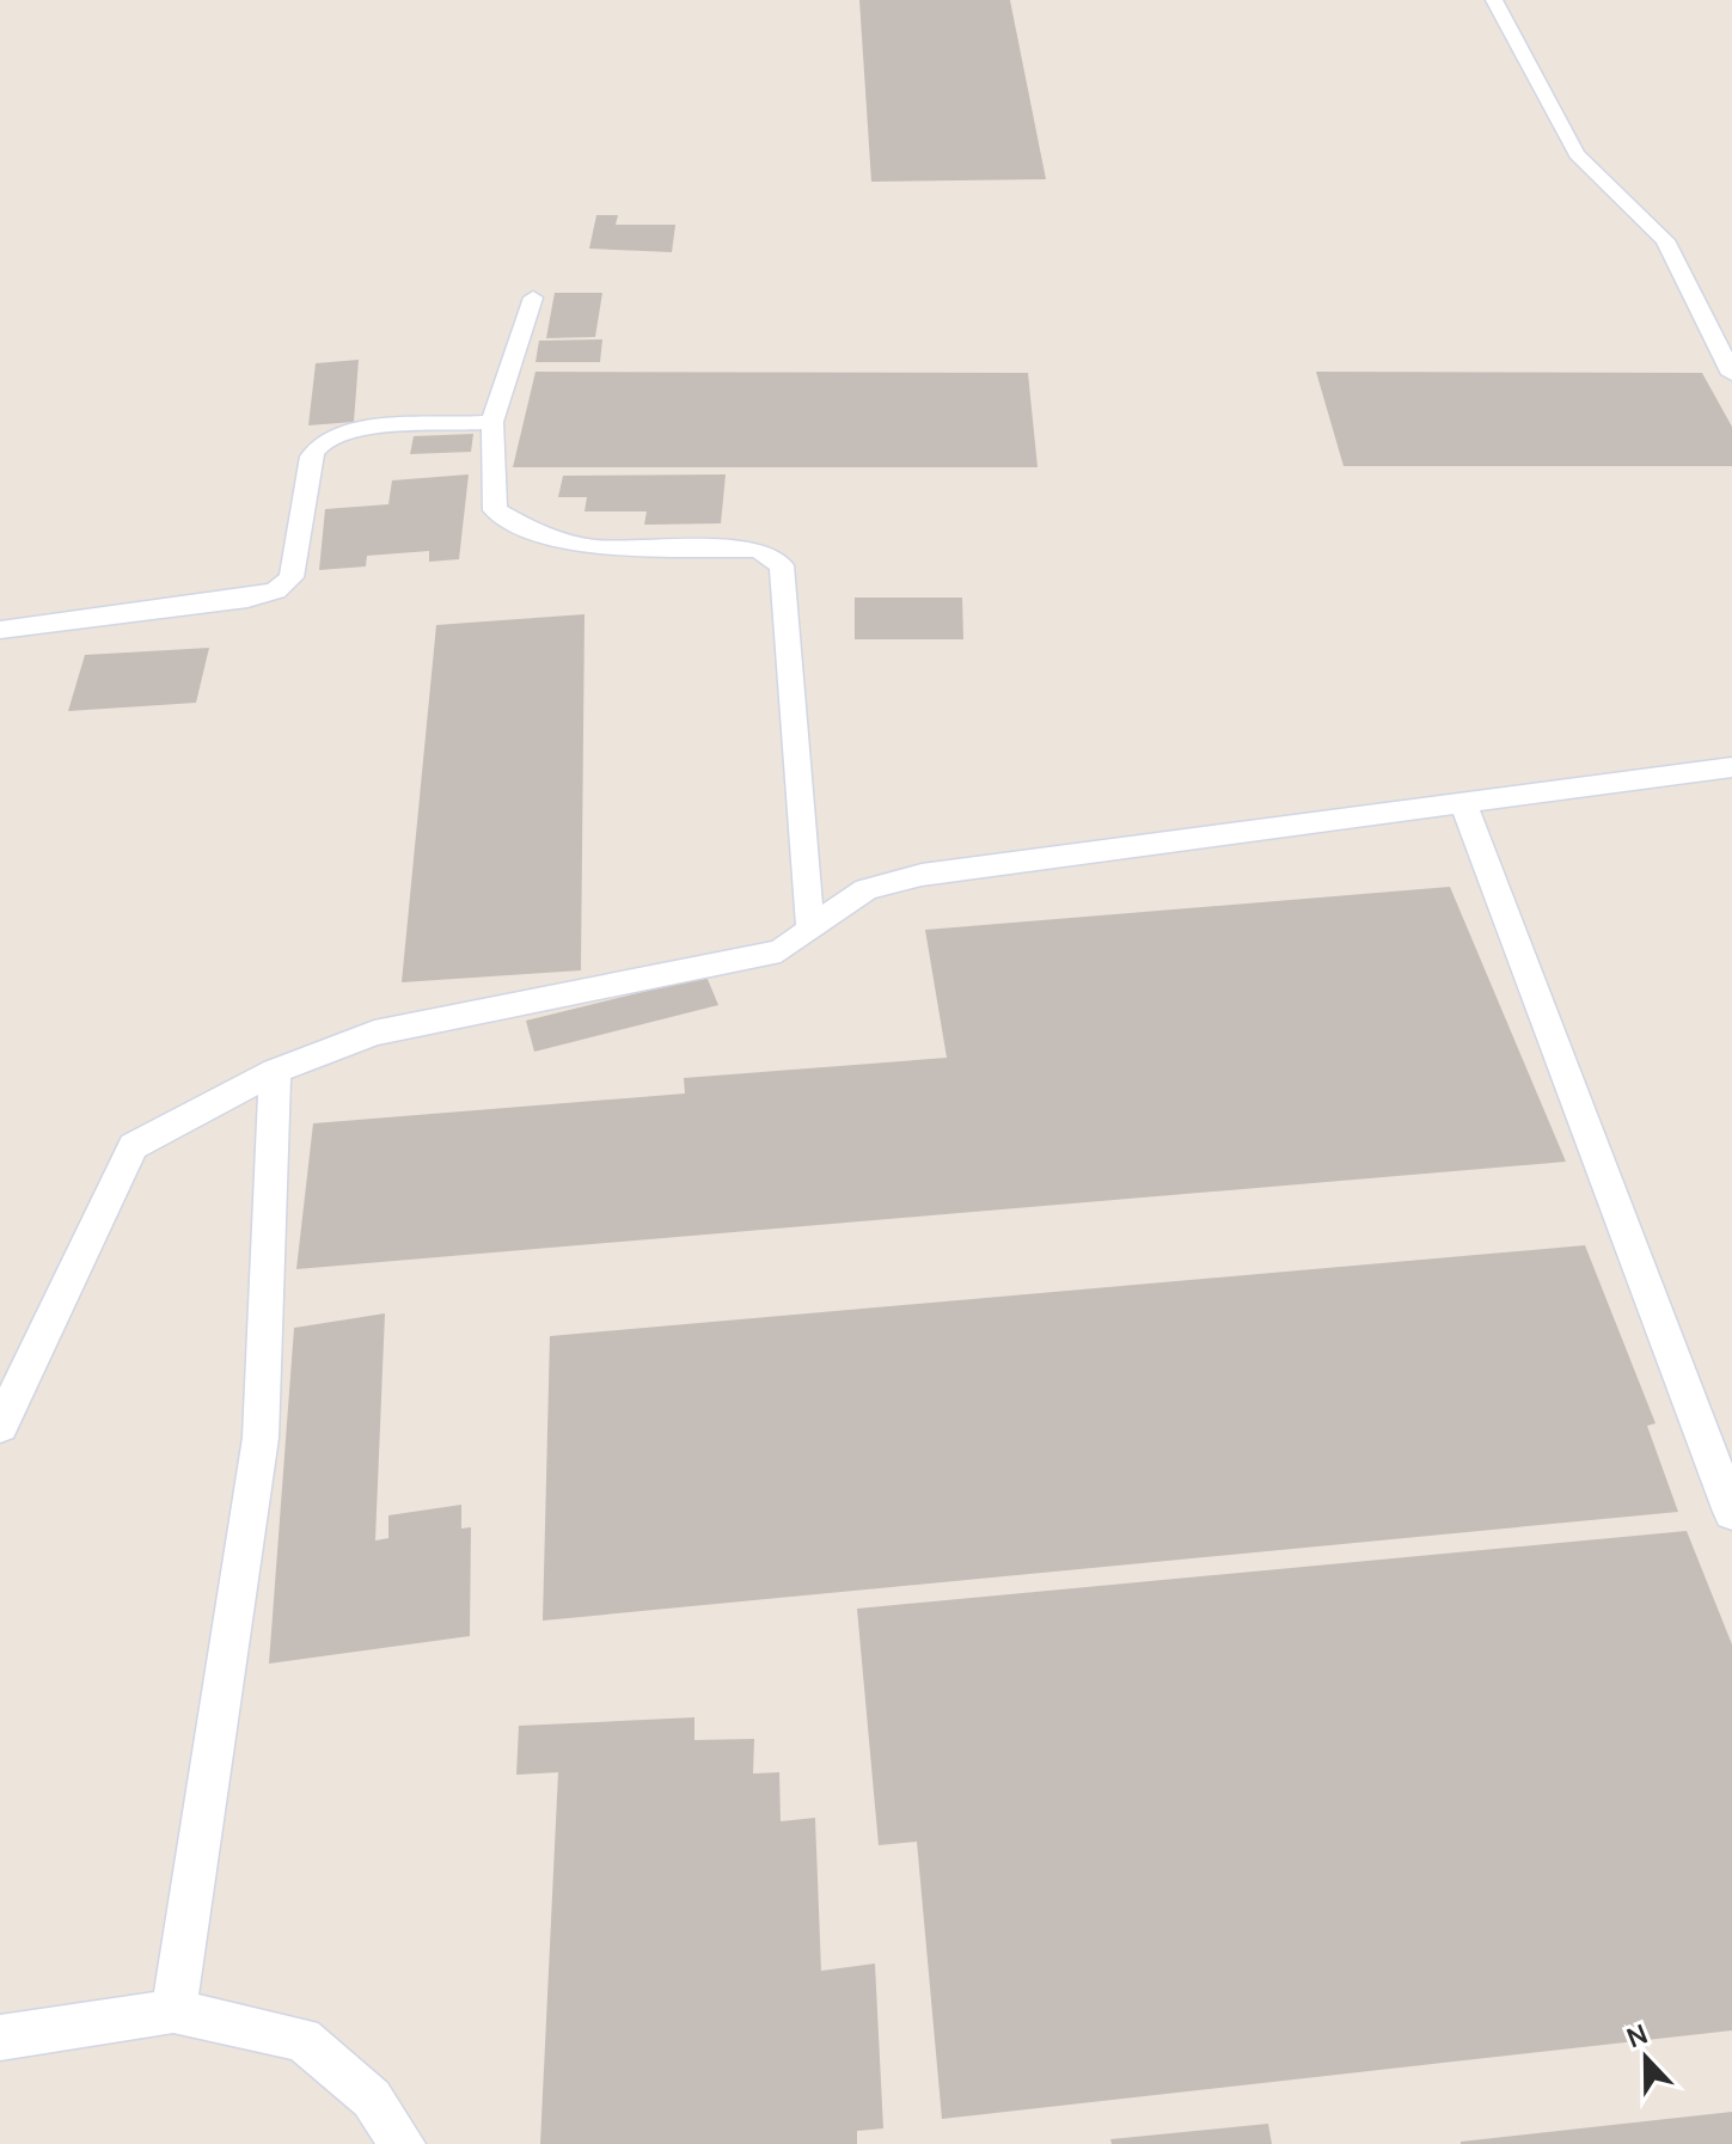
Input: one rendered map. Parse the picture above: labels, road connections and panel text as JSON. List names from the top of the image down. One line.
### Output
{"north":"top"}
